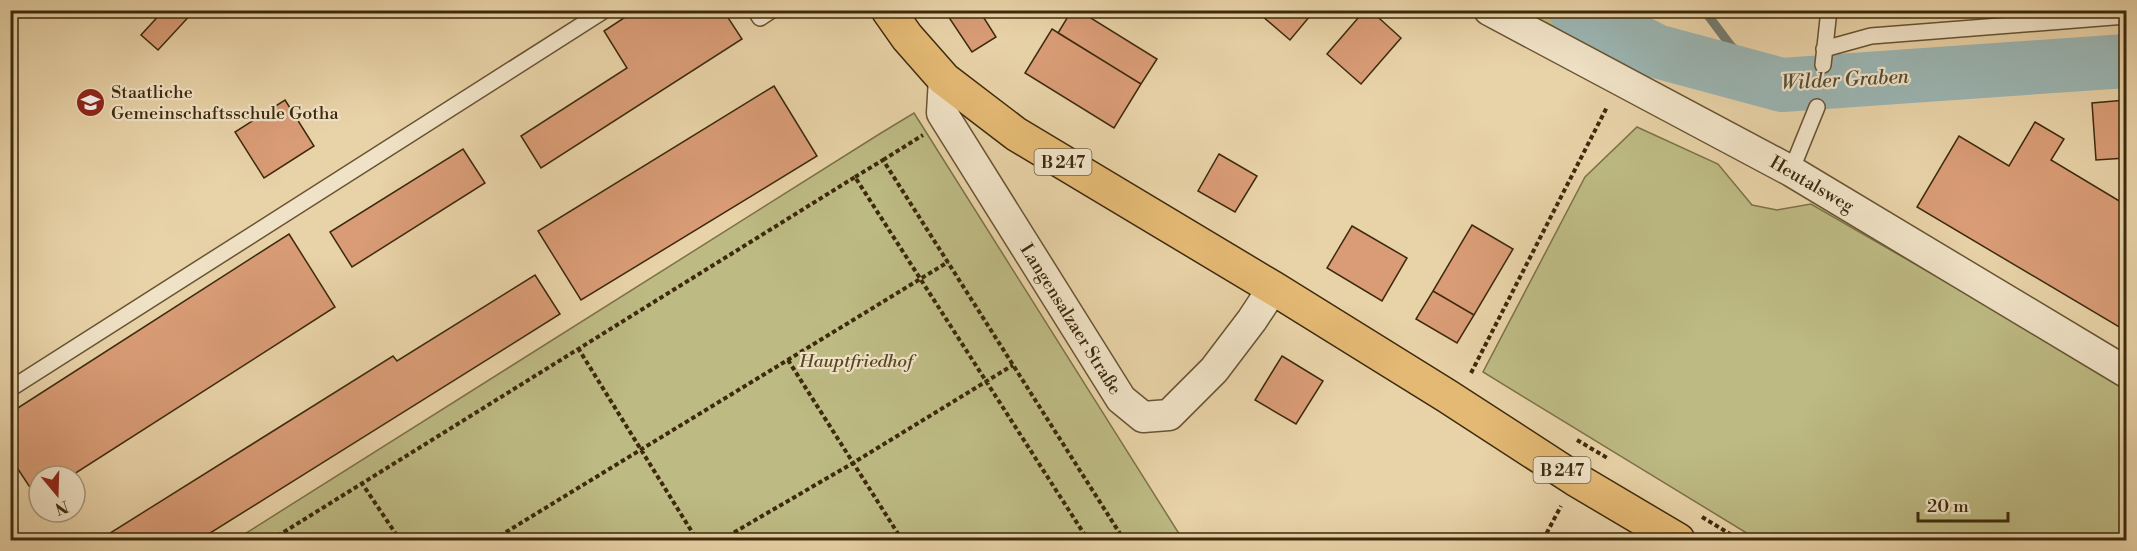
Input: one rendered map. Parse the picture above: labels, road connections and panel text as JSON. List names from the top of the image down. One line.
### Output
{"streets":{"main road":["B 247"],"street":["Heutalsweg","Langensalzaer Straße"]},"crossings":[["B 247","Langensalzaer Straße"]],"water":["Wilder Graben"],"parks":["Hauptfriedhof"],"places":{"school or university":["Staatliche Gemeinschaftsschule Gotha"]},"scale_bar":"20 m","north":"bottom"}
